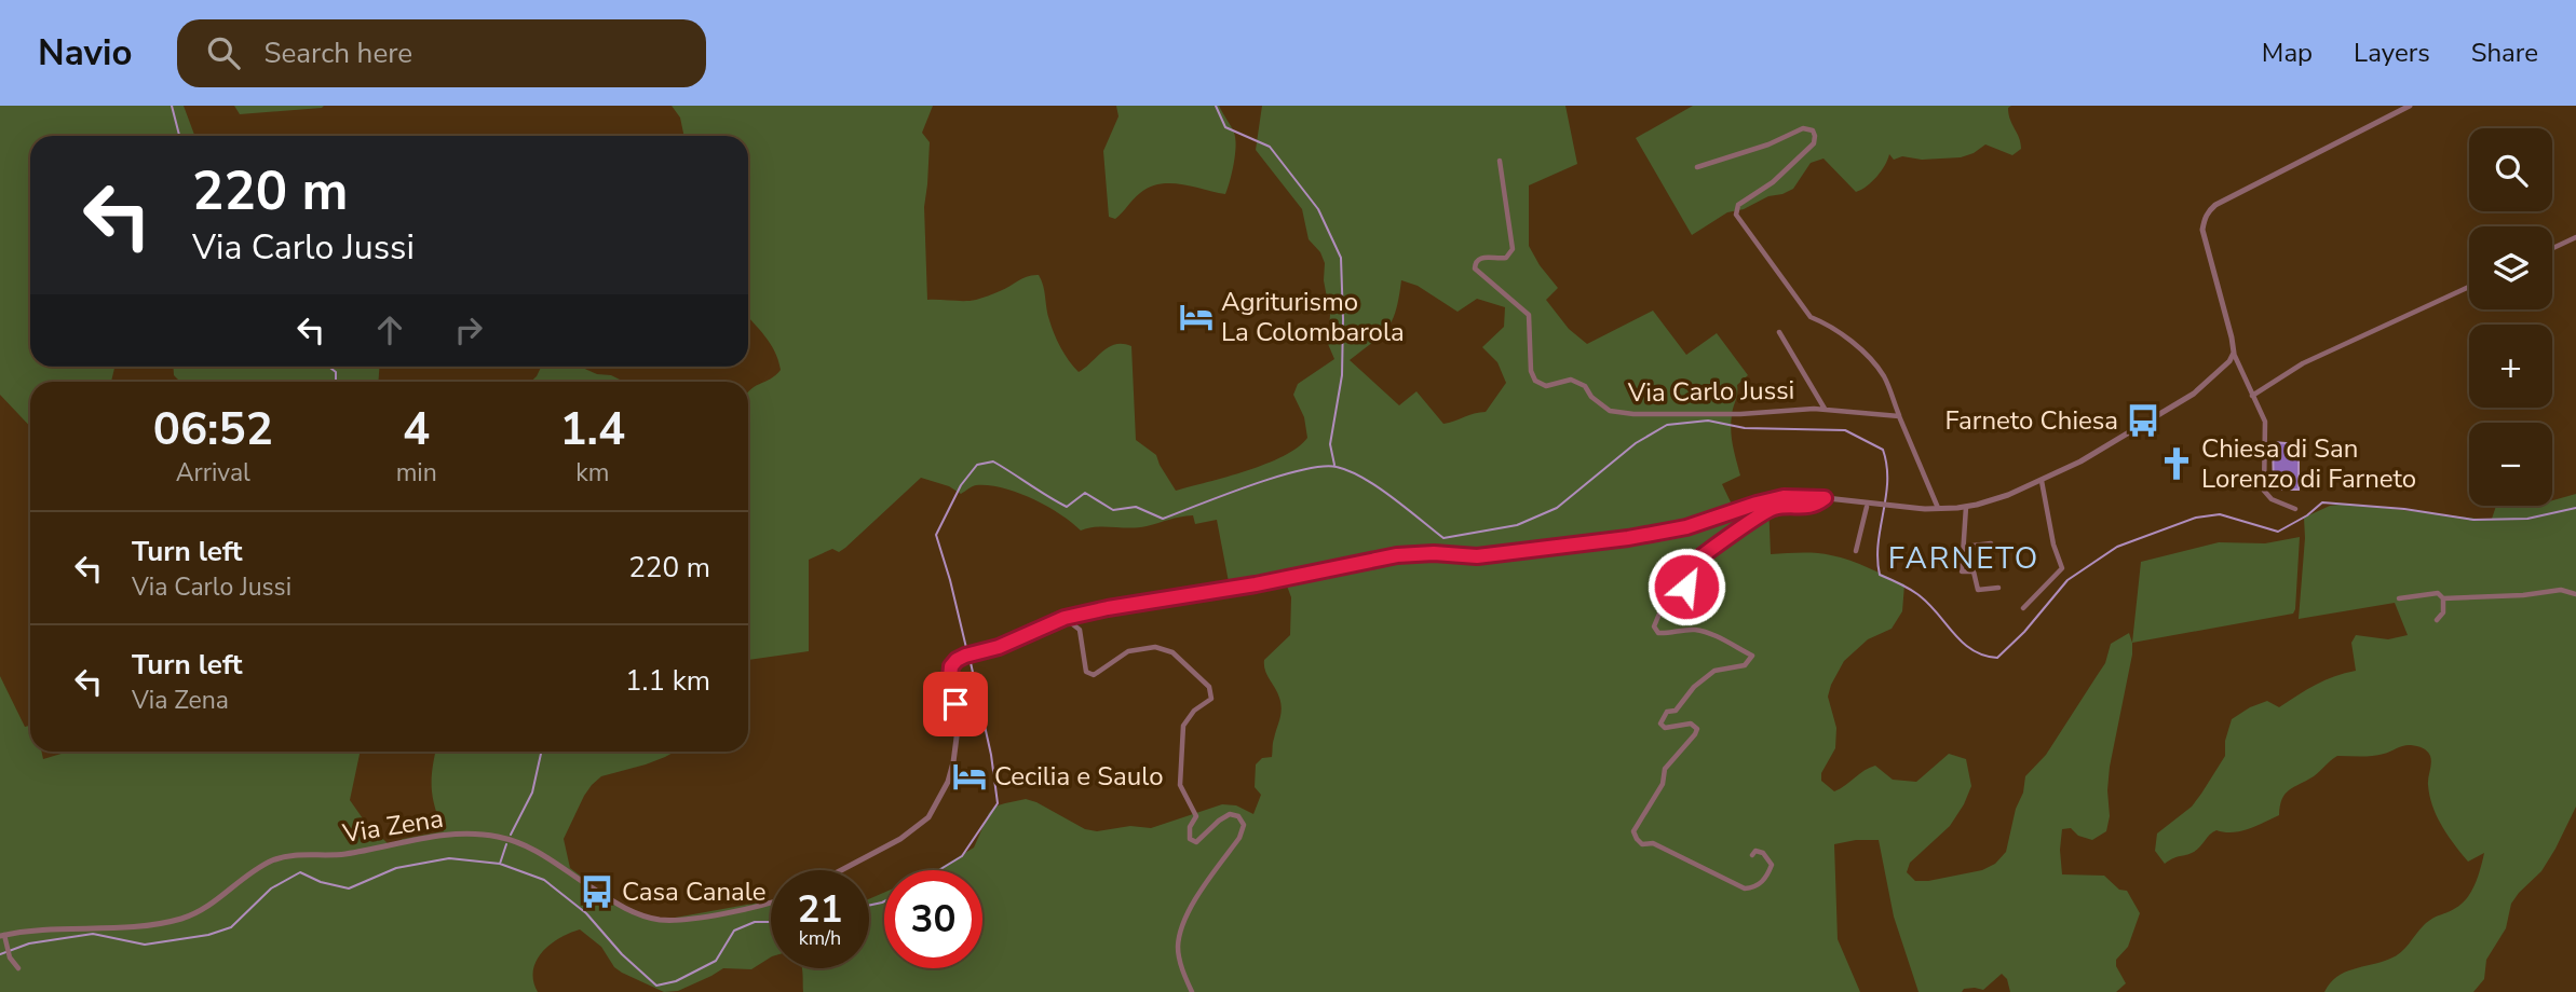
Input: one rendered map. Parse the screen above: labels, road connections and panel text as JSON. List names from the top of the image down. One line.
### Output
{"streets":{"street":["Via Carlo Jussi","Via Zena"]},"districts":["FARNETO"],"places":{"hotel":["Agriturismo La Colombarola","Cecilia e Saulo"],"bus stop":["Farneto Chiesa","Casa Canale"],"church":["Chiesa di San Lorenzo di Farneto"]},"page":{"header":"Navio","search":"Search here","nav":["Map","Layers","Share"],"map_buttons":["+","−"],"turn":["220 m","Via Carlo Jussi"],"eta":["06:52","Arrival","4","min","1.4","km"],"list":[{"name":"Turn left","note":"Via Carlo Jussi","value":"220 m"},{"name":"Turn left","note":"Via Zena","value":"1.1 km"}],"speed":"21 km/h","limit":"30"}}
